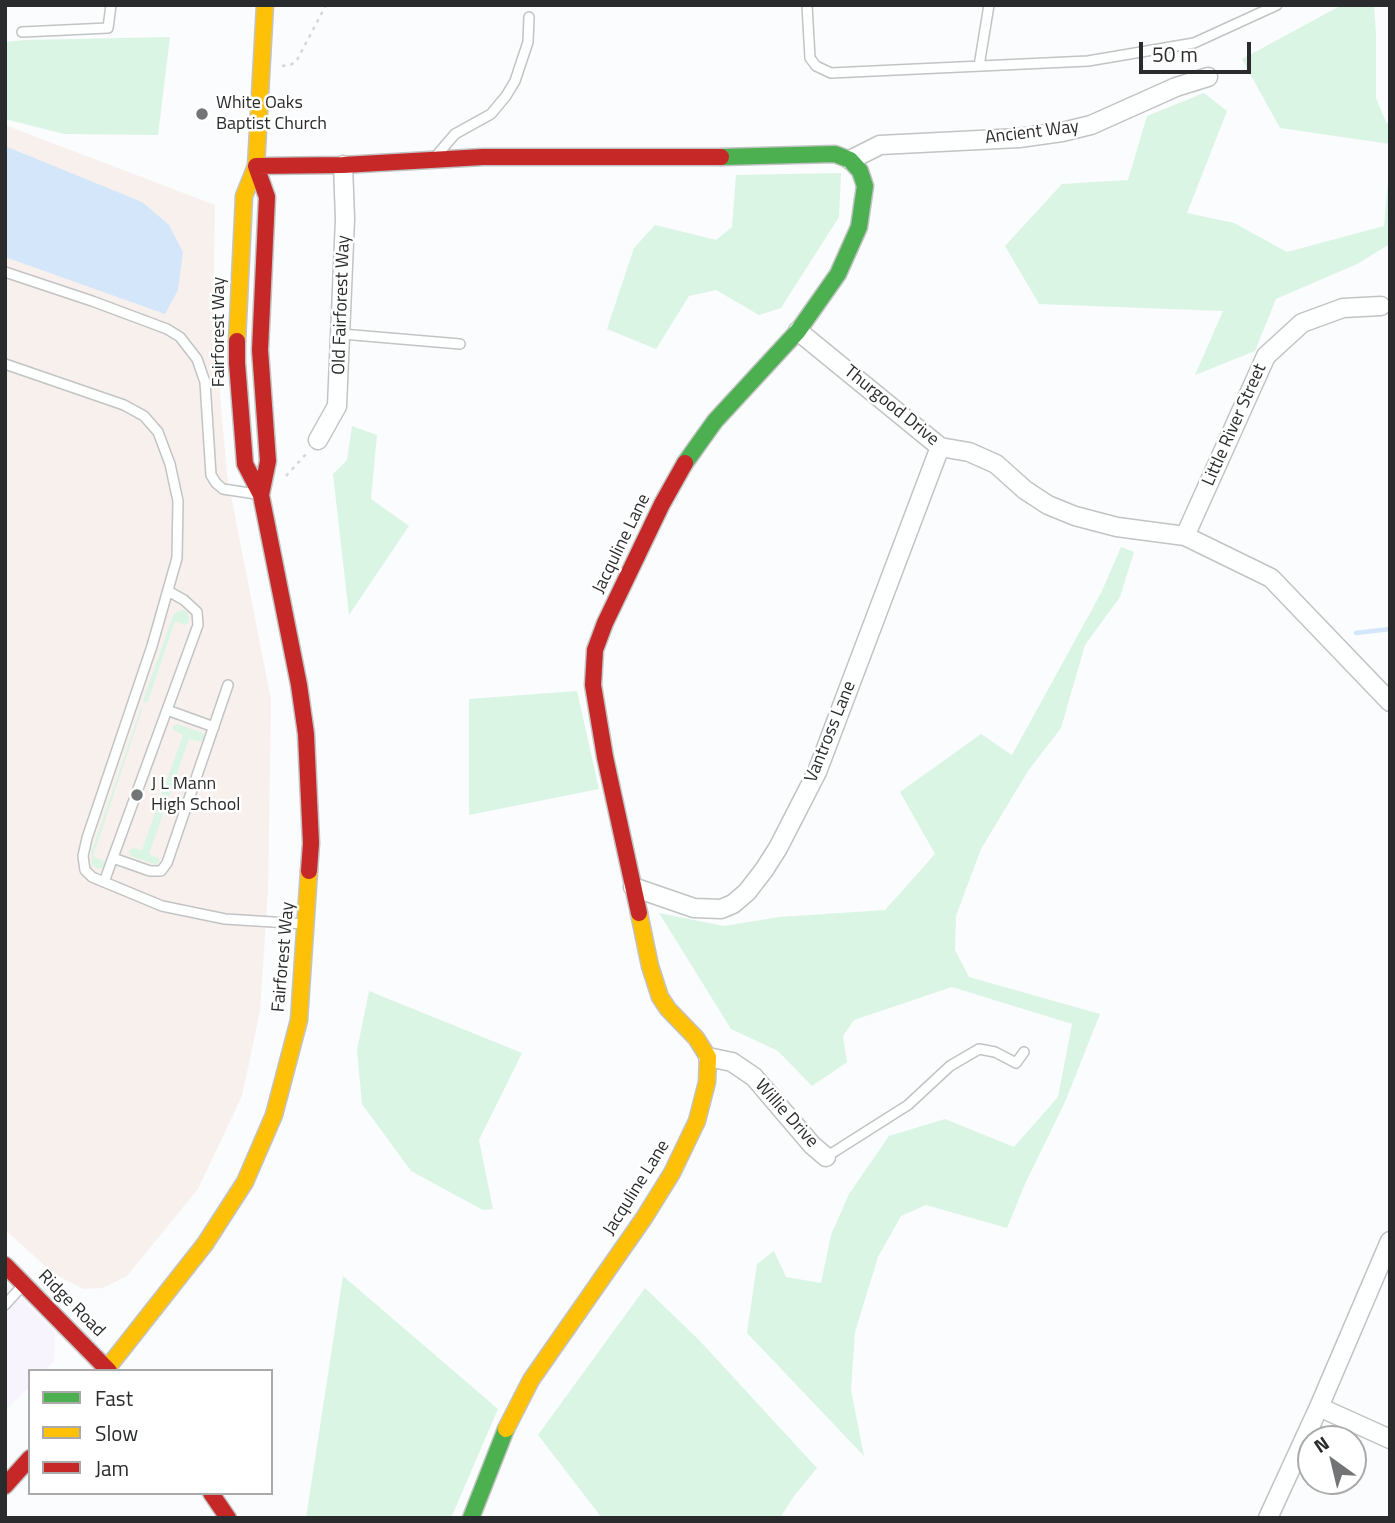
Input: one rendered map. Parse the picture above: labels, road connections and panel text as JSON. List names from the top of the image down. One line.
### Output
{"streets":{"street":["Ancient Way","Old Fairforest Way","Fairforest Way","Thurgood Drive","Little River Street","Jacquline Lane","Vantross Lane","Willie Drive","Ridge Road"]},"crossings":[["Ancient Way","Jacquline Lane"],["Thurgood Drive","Little River Street"],["Thurgood Drive","Jacquline Lane"],["Thurgood Drive","Vantross Lane"],["Jacquline Lane","Vantross Lane"],["Jacquline Lane","Willie Drive"]],"places":["White Oaks Baptist Church","J L Mann High School"],"legend":["Fast","Slow","Jam"],"scale_bar":"50 m","north":"top left"}
